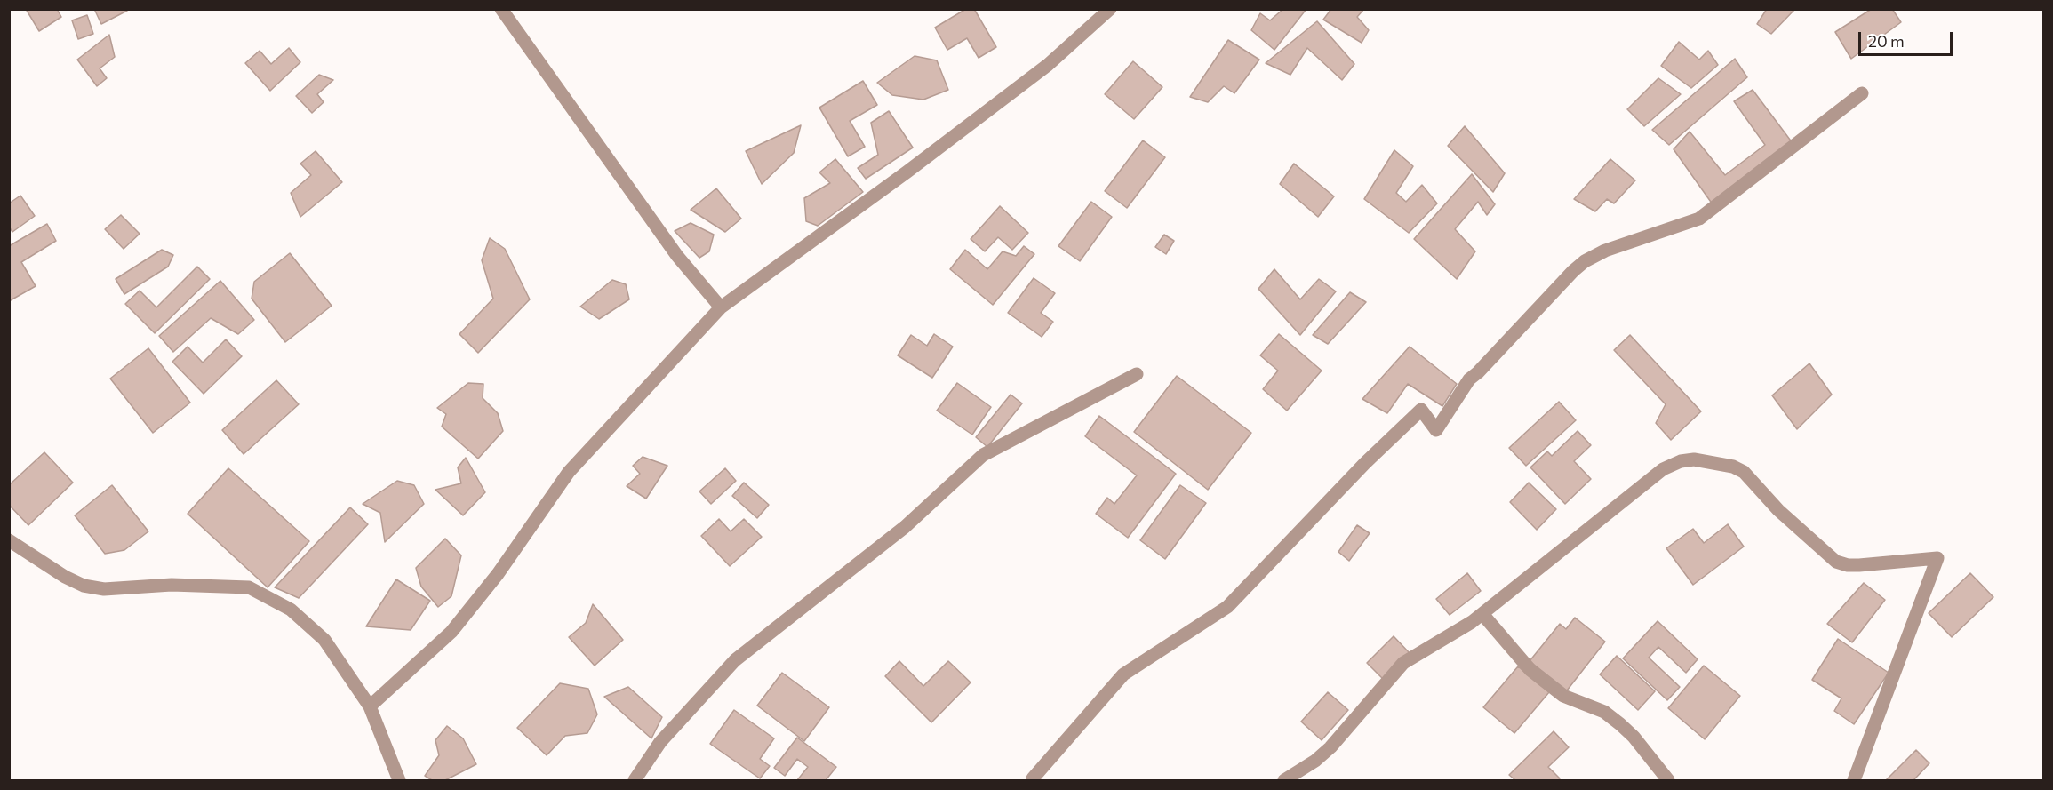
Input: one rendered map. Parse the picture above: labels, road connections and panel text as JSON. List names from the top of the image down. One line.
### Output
{"scale_bar":"20 m"}
